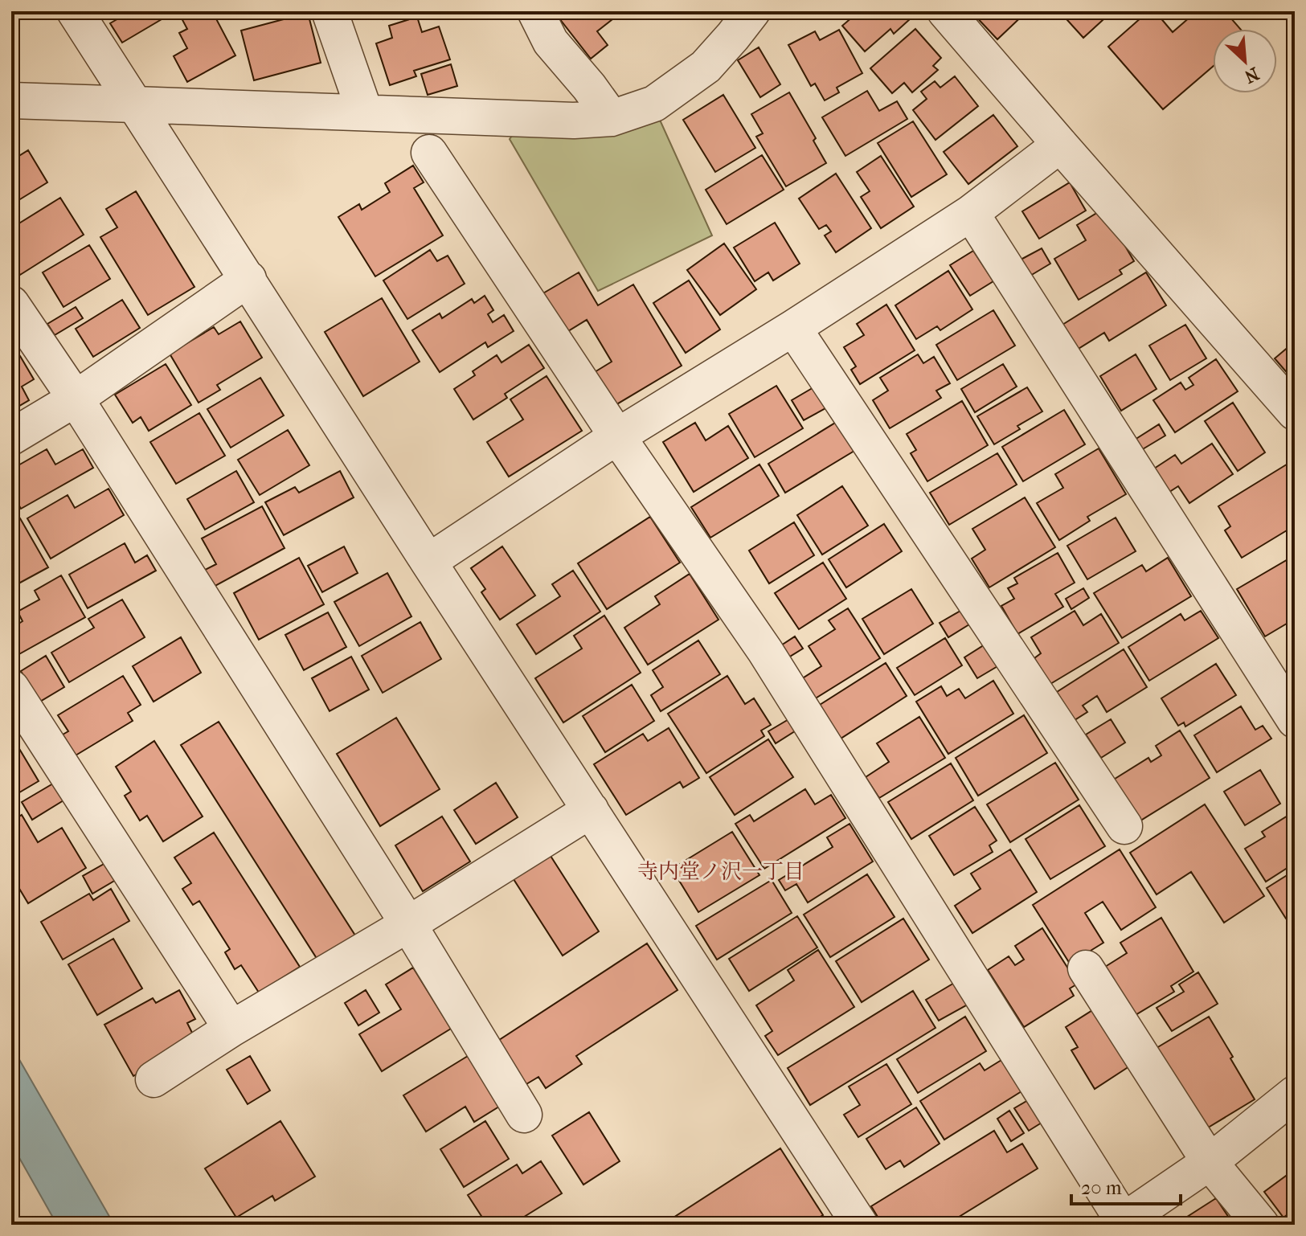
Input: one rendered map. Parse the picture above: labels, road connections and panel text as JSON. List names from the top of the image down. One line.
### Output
{"districts":["寺内堂ノ沢一丁目"],"scale_bar":"20 m","north":"bottom right"}
